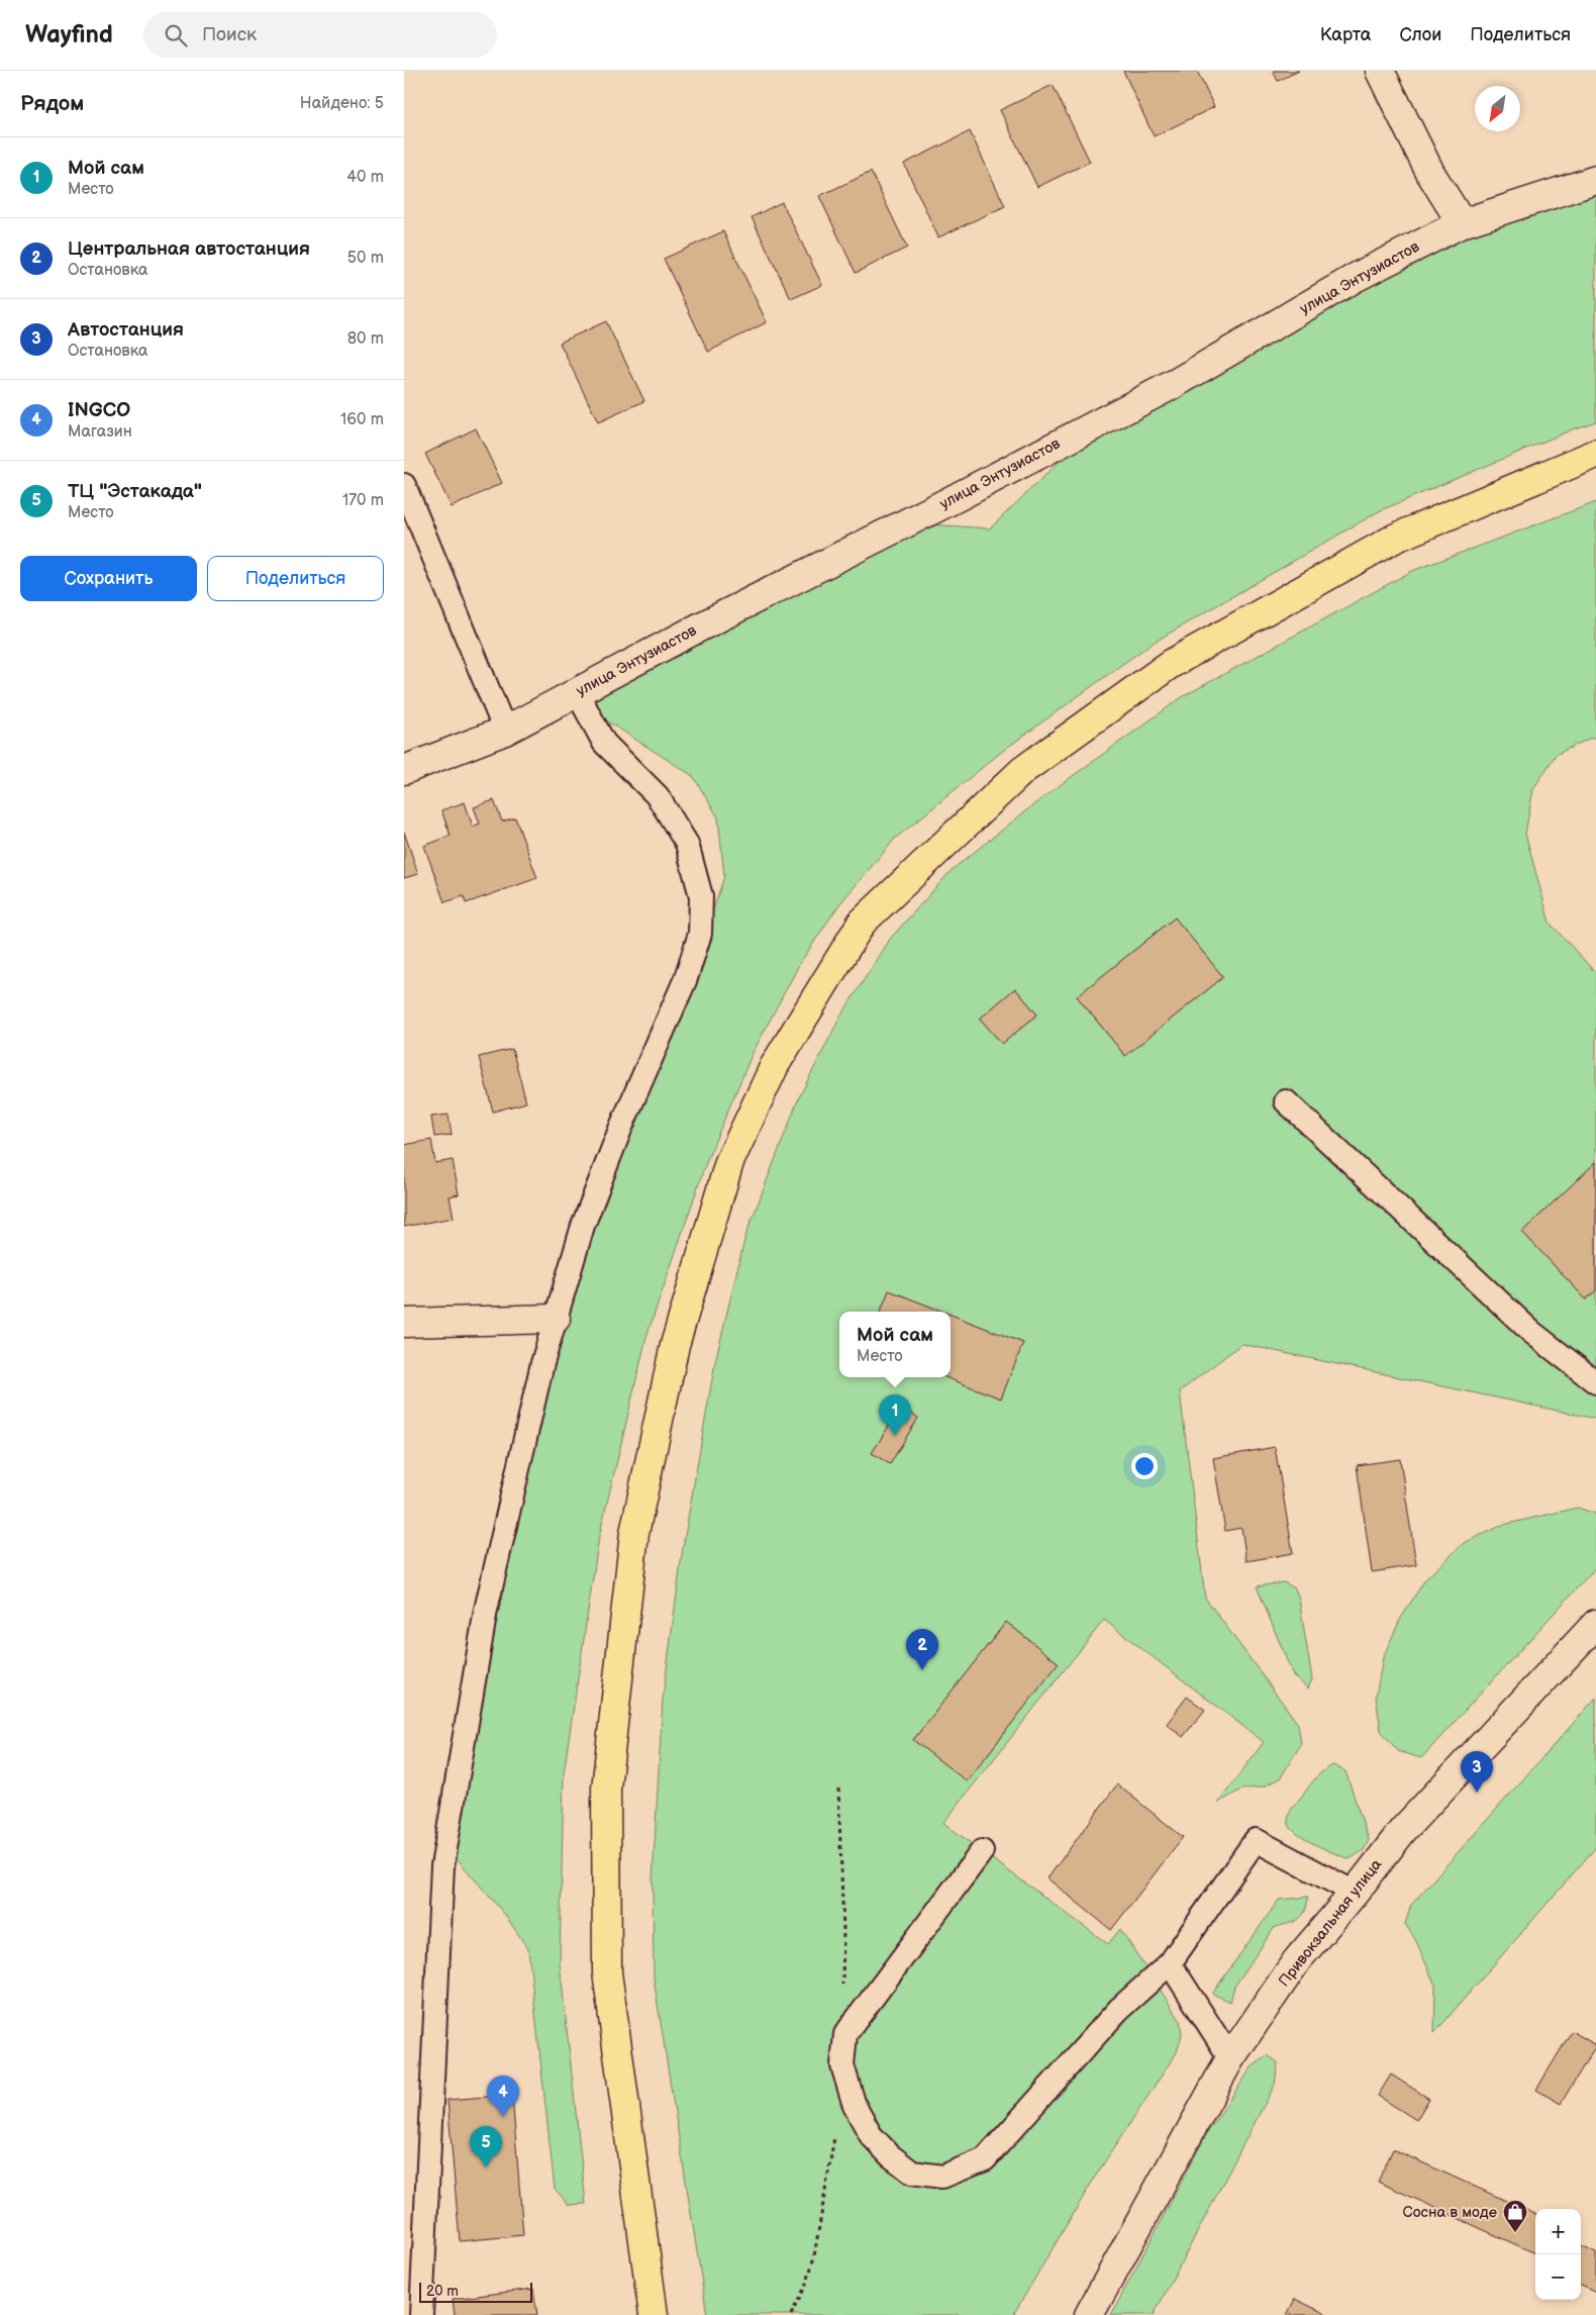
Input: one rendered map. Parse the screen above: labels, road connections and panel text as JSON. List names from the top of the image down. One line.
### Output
{"streets":{"street":["улица Энтузиастов","Привокзальная улица"]},"places":{"shop":["Сосна в моде"]},"scale_bar":"20 m","north":"bottom left","page":{"header":"Wayfind","search":"Поиск","nav":["Карта","Слои","Поделиться"],"heading":["Рядом","Найдено: 5"],"list":[{"mark":"1","name":"Мой сам","note":"Место","value":"40 m"},{"mark":"2","name":"Центральная автостанция","note":"Остановка","value":"50 m"},{"mark":"3","name":"Автостанция","note":"Остановка","value":"80 m"},{"mark":"4","name":"INGCO","note":"Магазин","value":"160 m"},{"mark":"5","name":"ТЦ \"Эстакада\"","note":"Место","value":"170 m"}],"buttons":["Сохранить","Поделиться"],"popup":["Мой сам","Место"],"pins":["1","2","3","4","5"],"map_buttons":["+","−"],"scale":"20 m"}}
